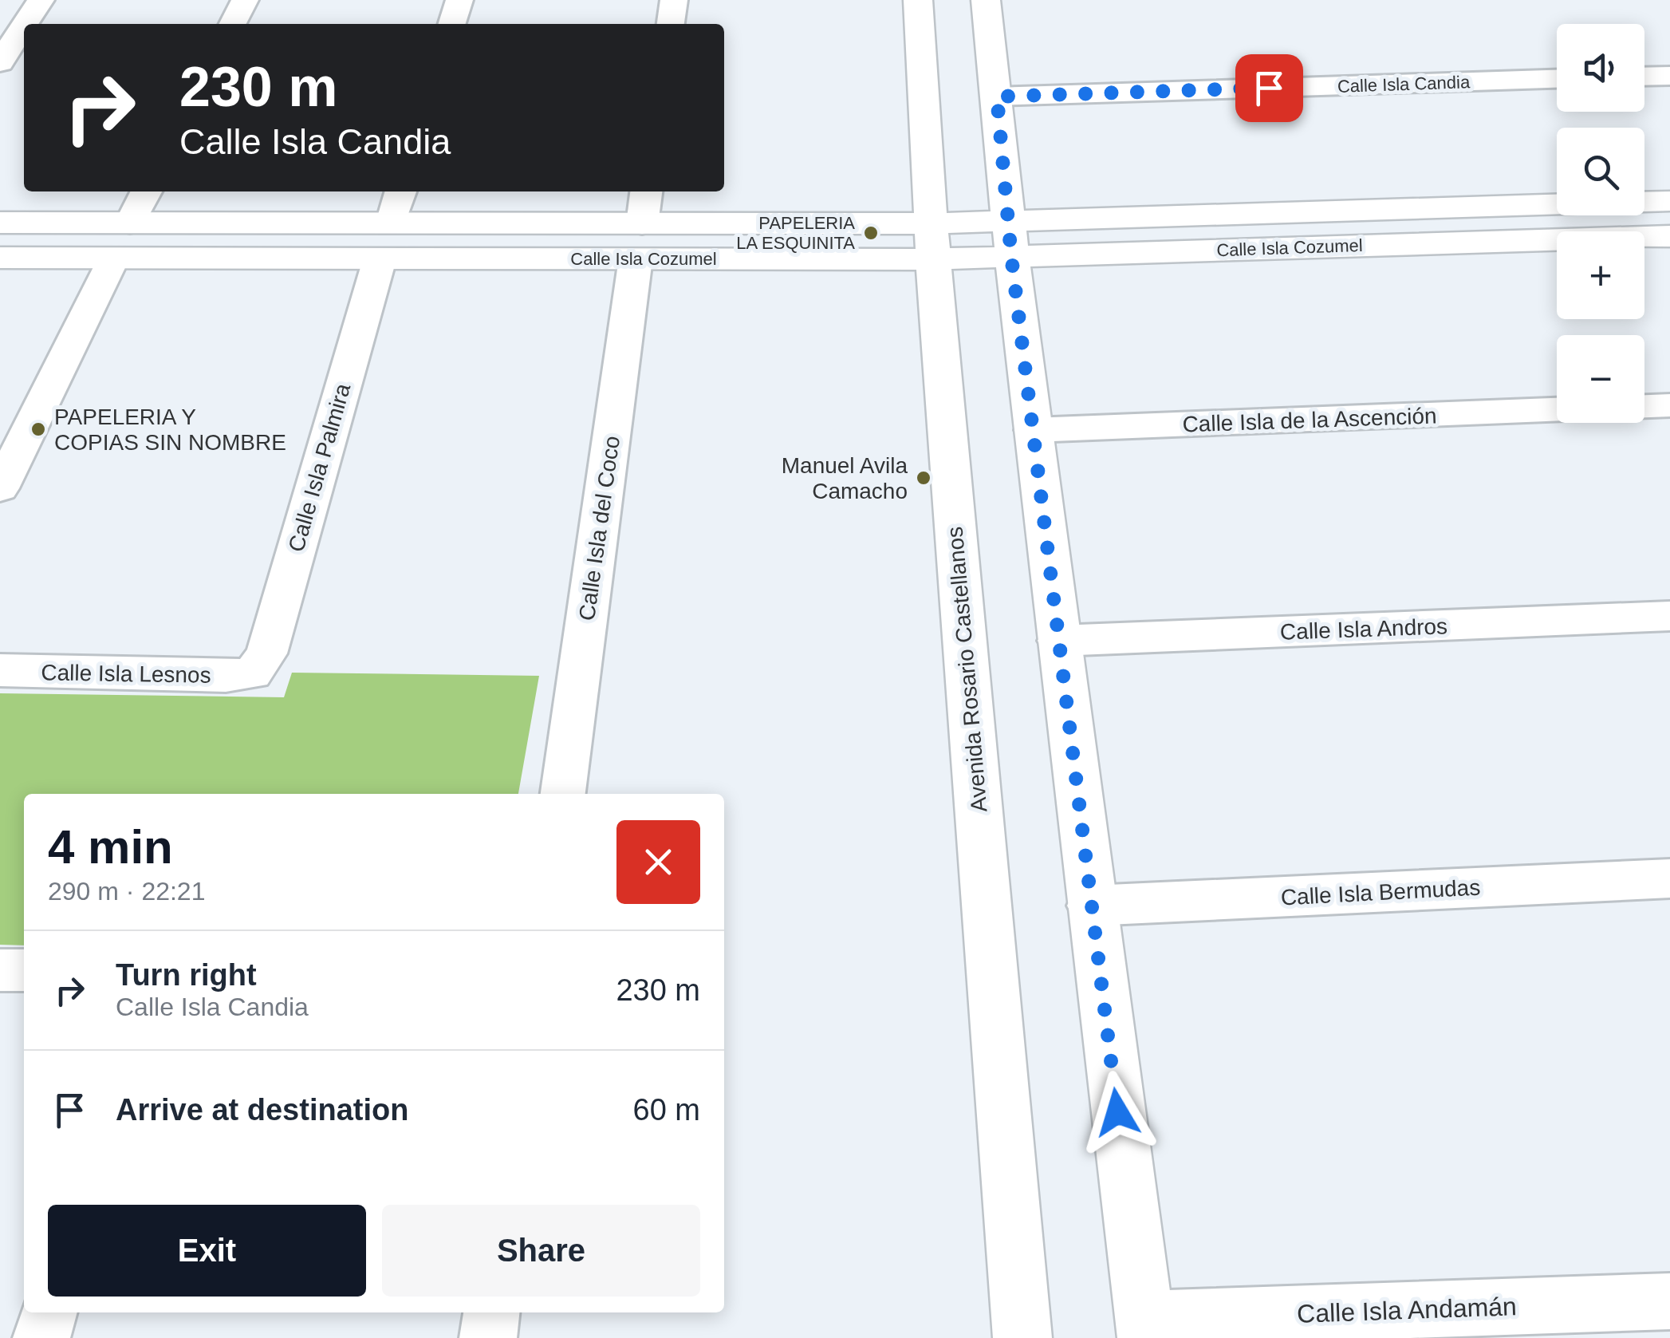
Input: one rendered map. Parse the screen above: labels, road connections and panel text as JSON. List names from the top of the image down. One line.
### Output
{"streets":{"street":["Calle Isla Candia","Calle Isla Cozumel","Calle Isla de la Ascención","Calle Isla Palmira","Calle Isla del Coco","Calle Isla Andros","Avenida Rosario Castellanos","Calle Isla Lesnos","Calle Isla Bermudas","Calle Isla Andamán"]},"crossings":[["Calle Isla Cozumel","Calle Isla Palmira"],["Calle Isla Cozumel","Calle Isla del Coco"],["Calle Isla Cozumel","Avenida Rosario Castellanos"],["Calle Isla Palmira","Calle Isla Lesnos"]],"places":["PAPELERIA LA ESQUINITA","PAPELERIA Y COPIAS SIN NOMBRE","Manuel Avila Camacho"],"page":{"map_buttons":["+","−"],"turn":["230 m","Calle Isla Candia"],"heading":["4 min","290 m · 22:21"],"list":[{"name":"Turn right","note":"Calle Isla Candia","value":"230 m"},{"name":"Arrive at destination","value":"60 m"}],"buttons":["Exit","Share"]}}
